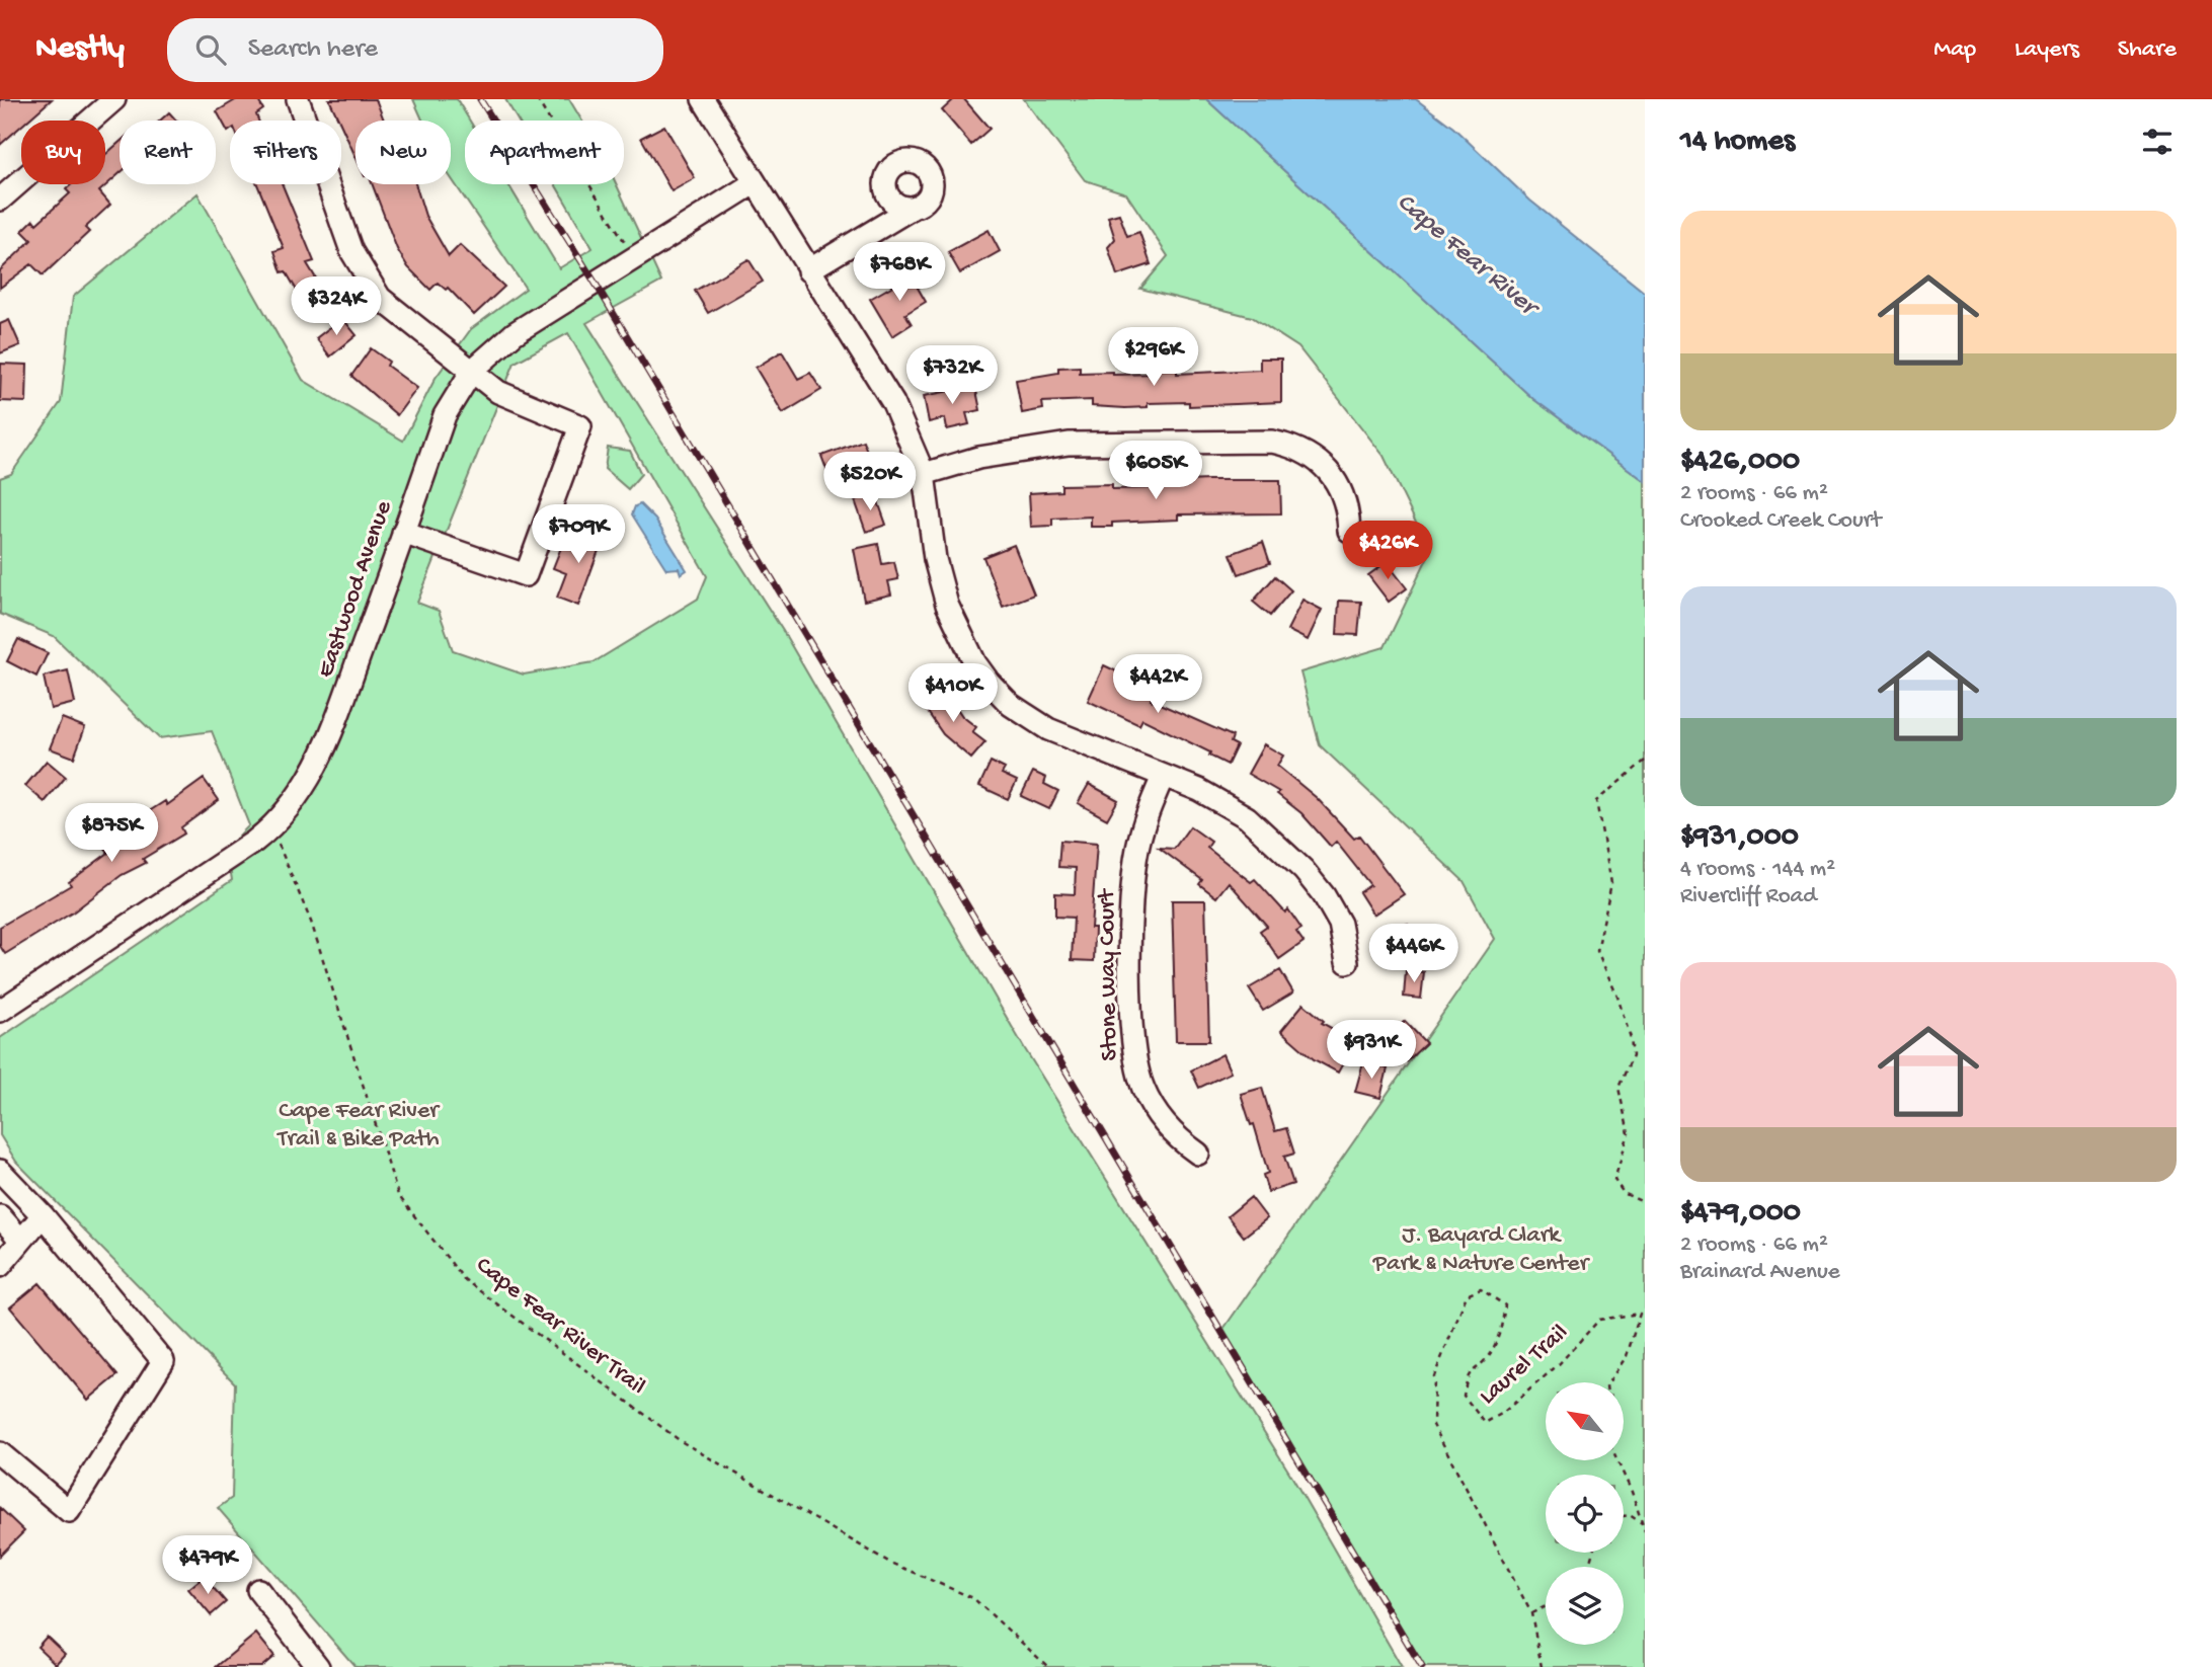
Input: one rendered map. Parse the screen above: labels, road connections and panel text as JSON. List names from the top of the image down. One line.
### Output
{"streets":{"street":["Eastwood Avenue","Stone Way Court"],"path":["Cape Fear River Trail","Laurel Trail"]},"crossings":[["Eastwood Avenue","Cape Fear River Trail"]],"water":["Cape Fear River"],"parks":["Cape Fear River Trail & Bike Path","J. Bayard Clark Park & Nature Center"],"north":"top left","page":{"header":"Nestly","search":"Search here","nav":["Map","Layers","Share"],"heading":"14 homes","chip":["Buy","Rent","Filters","New","Apartment"],"list":[{"name":"$426,000","note":"2 rooms · 66 m² · Crooked Creek Court"},{"name":"$931,000","note":"4 rooms · 144 m² · Rivercliff Road"},{"name":"$479,000","note":"2 rooms · 66 m² · Brainard Avenue"}],"price":["$768K","$324K","$296K","$732K","$605K","$520K","$709K","$426K","$442K","$410K","$875K","$446K","$931K","$479K"]}}
